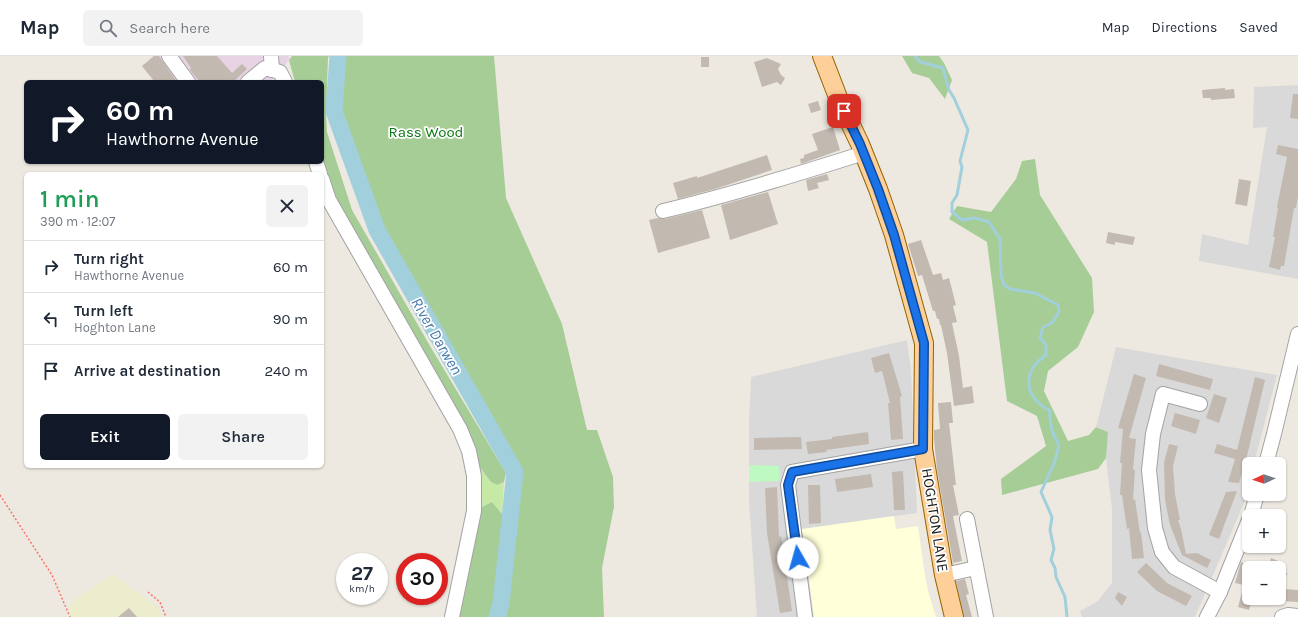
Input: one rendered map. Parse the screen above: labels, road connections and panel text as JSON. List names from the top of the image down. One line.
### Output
{"streets":{"main road":["HOGHTON LANE"]},"water":["River Darwen"],"parks":["Rass Wood"],"north":"left","page":{"header":"Map","search":"Search here","nav":["Map","Directions","Saved"],"turn":["60 m","Hawthorne Avenue"],"heading":["1 min","390 m · 12:07"],"list":[{"name":"Turn right","note":"Hawthorne Avenue","value":"60 m"},{"name":"Turn left","note":"Hoghton Lane","value":"90 m"},{"name":"Arrive at destination","value":"240 m"}],"buttons":["Exit","Share"],"map_buttons":["+","−"],"speed":"27 km/h","limit":"30"}}
